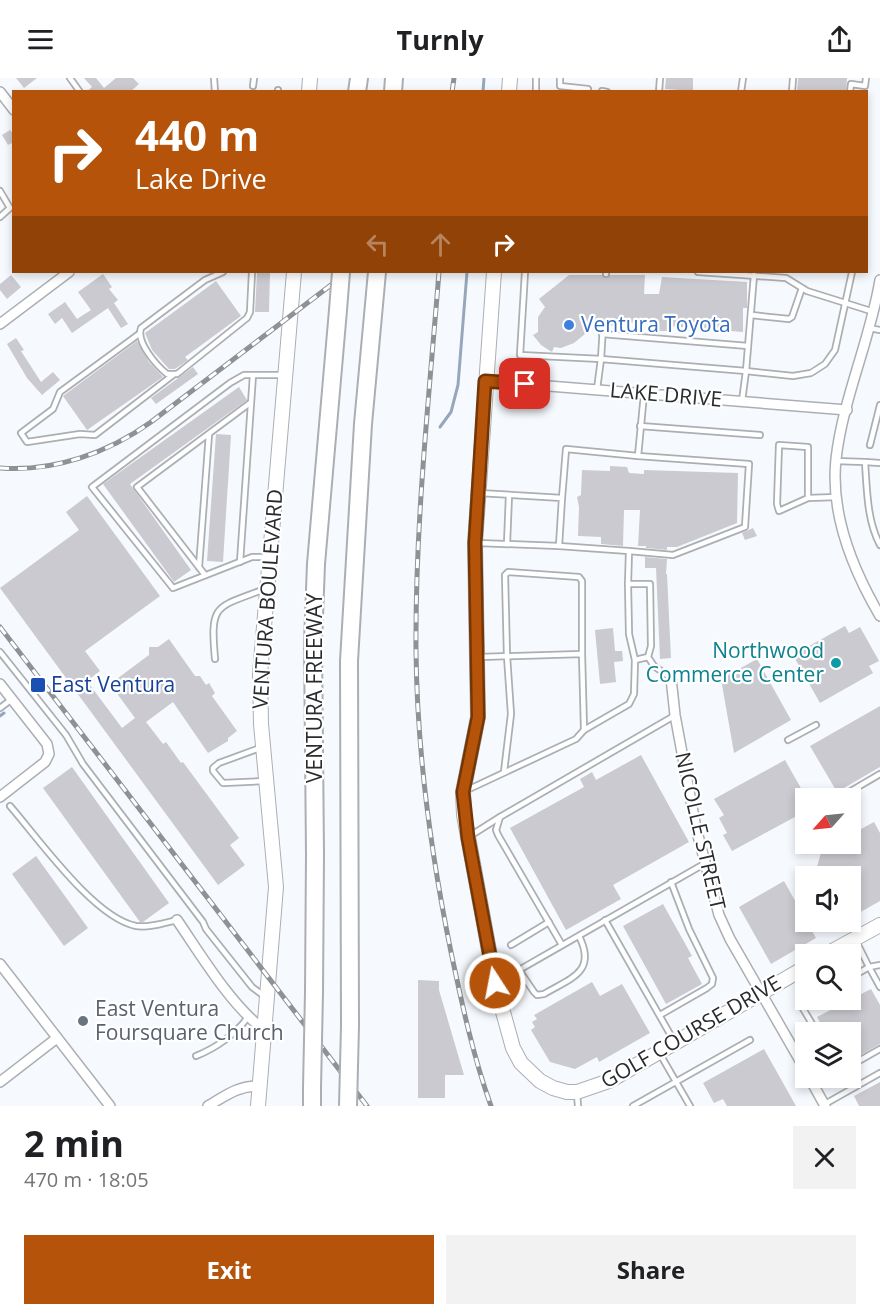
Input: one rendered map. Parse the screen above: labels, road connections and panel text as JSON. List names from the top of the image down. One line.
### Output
{"streets":{"highway":["VENTURA FREEWAY"],"street":["LAKE DRIVE","VENTURA BOULEVARD","NICOLLE STREET","GOLF COURSE DRIVE"]},"crossings":[["NICOLLE STREET","GOLF COURSE DRIVE"]],"places":{"other":["Ventura Toyota","Northwood Commerce Center","East Ventura Foursquare Church"],"transit":["East Ventura"]},"north":"bottom left","page":{"header":"Turnly","turn":["440 m","Lake Drive"],"heading":["2 min","470 m · 18:05"],"buttons":["Exit","Share"]}}
